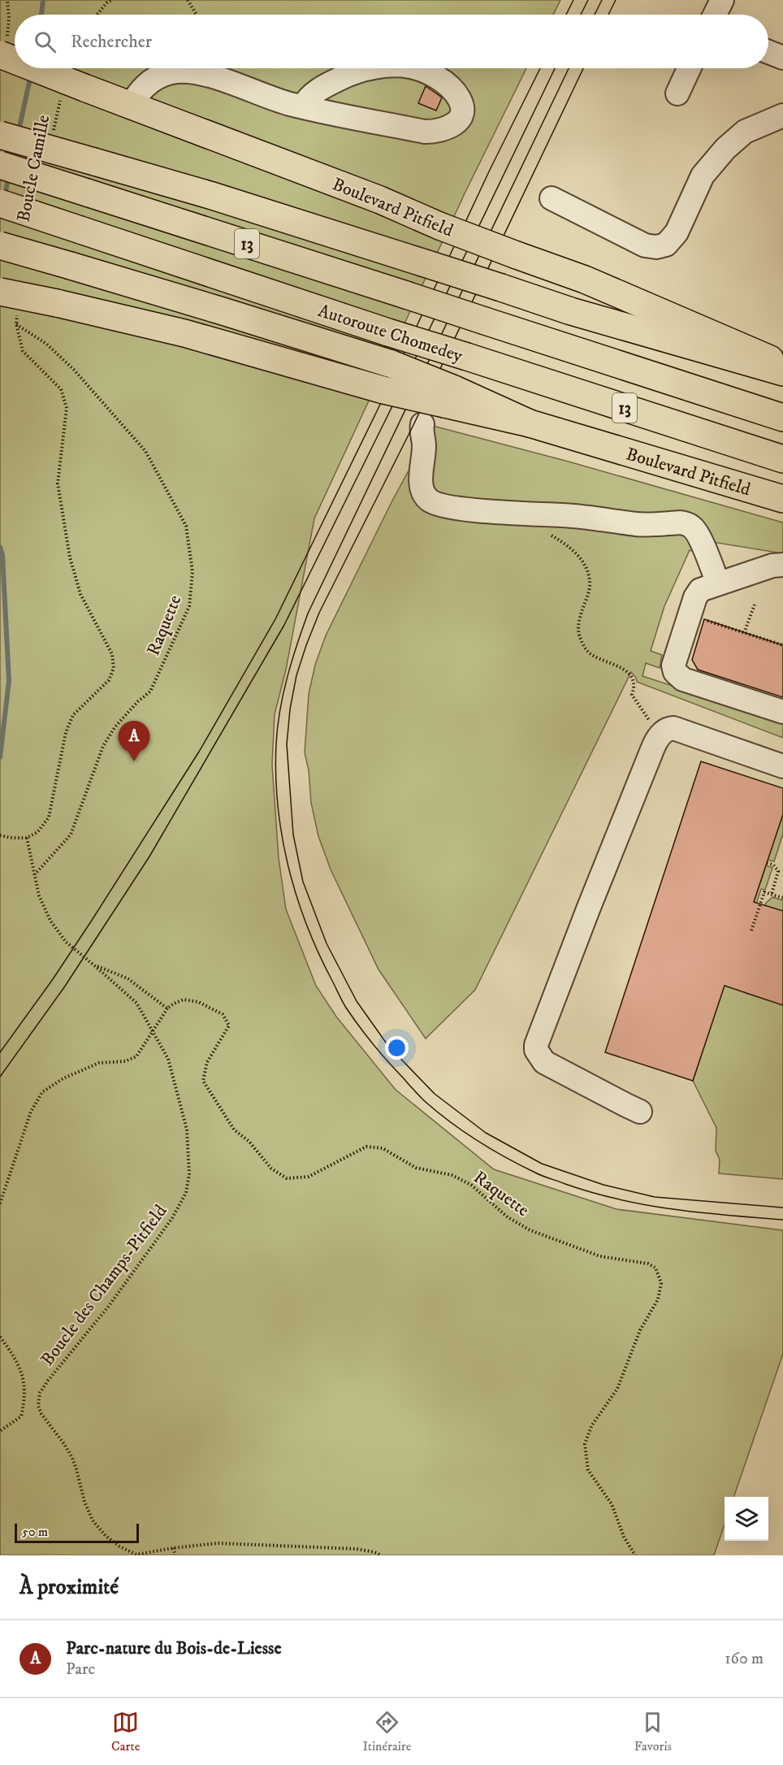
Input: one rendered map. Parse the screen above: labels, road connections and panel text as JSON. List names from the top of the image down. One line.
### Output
{"streets":{"main road":["Boulevard Pitfield","13","Autoroute Chomedey"],"path":["Boucle Camille","Raquette","Boucle des Champs-Pitfield"]},"crossings":[["Boucle Camille","Boulevard Pitfield"],["Raquette","Boucle des Champs-Pitfield"]],"scale_bar":"50 m","page":{"search":"Rechercher","pins":"A","scale":"50 m","heading":"À proximité","list":[{"mark":"A","name":"Parc-nature du Bois-de-Liesse","note":"Parc","value":"160 m"}],"nav":["Carte","Itinéraire","Favoris"]}}
